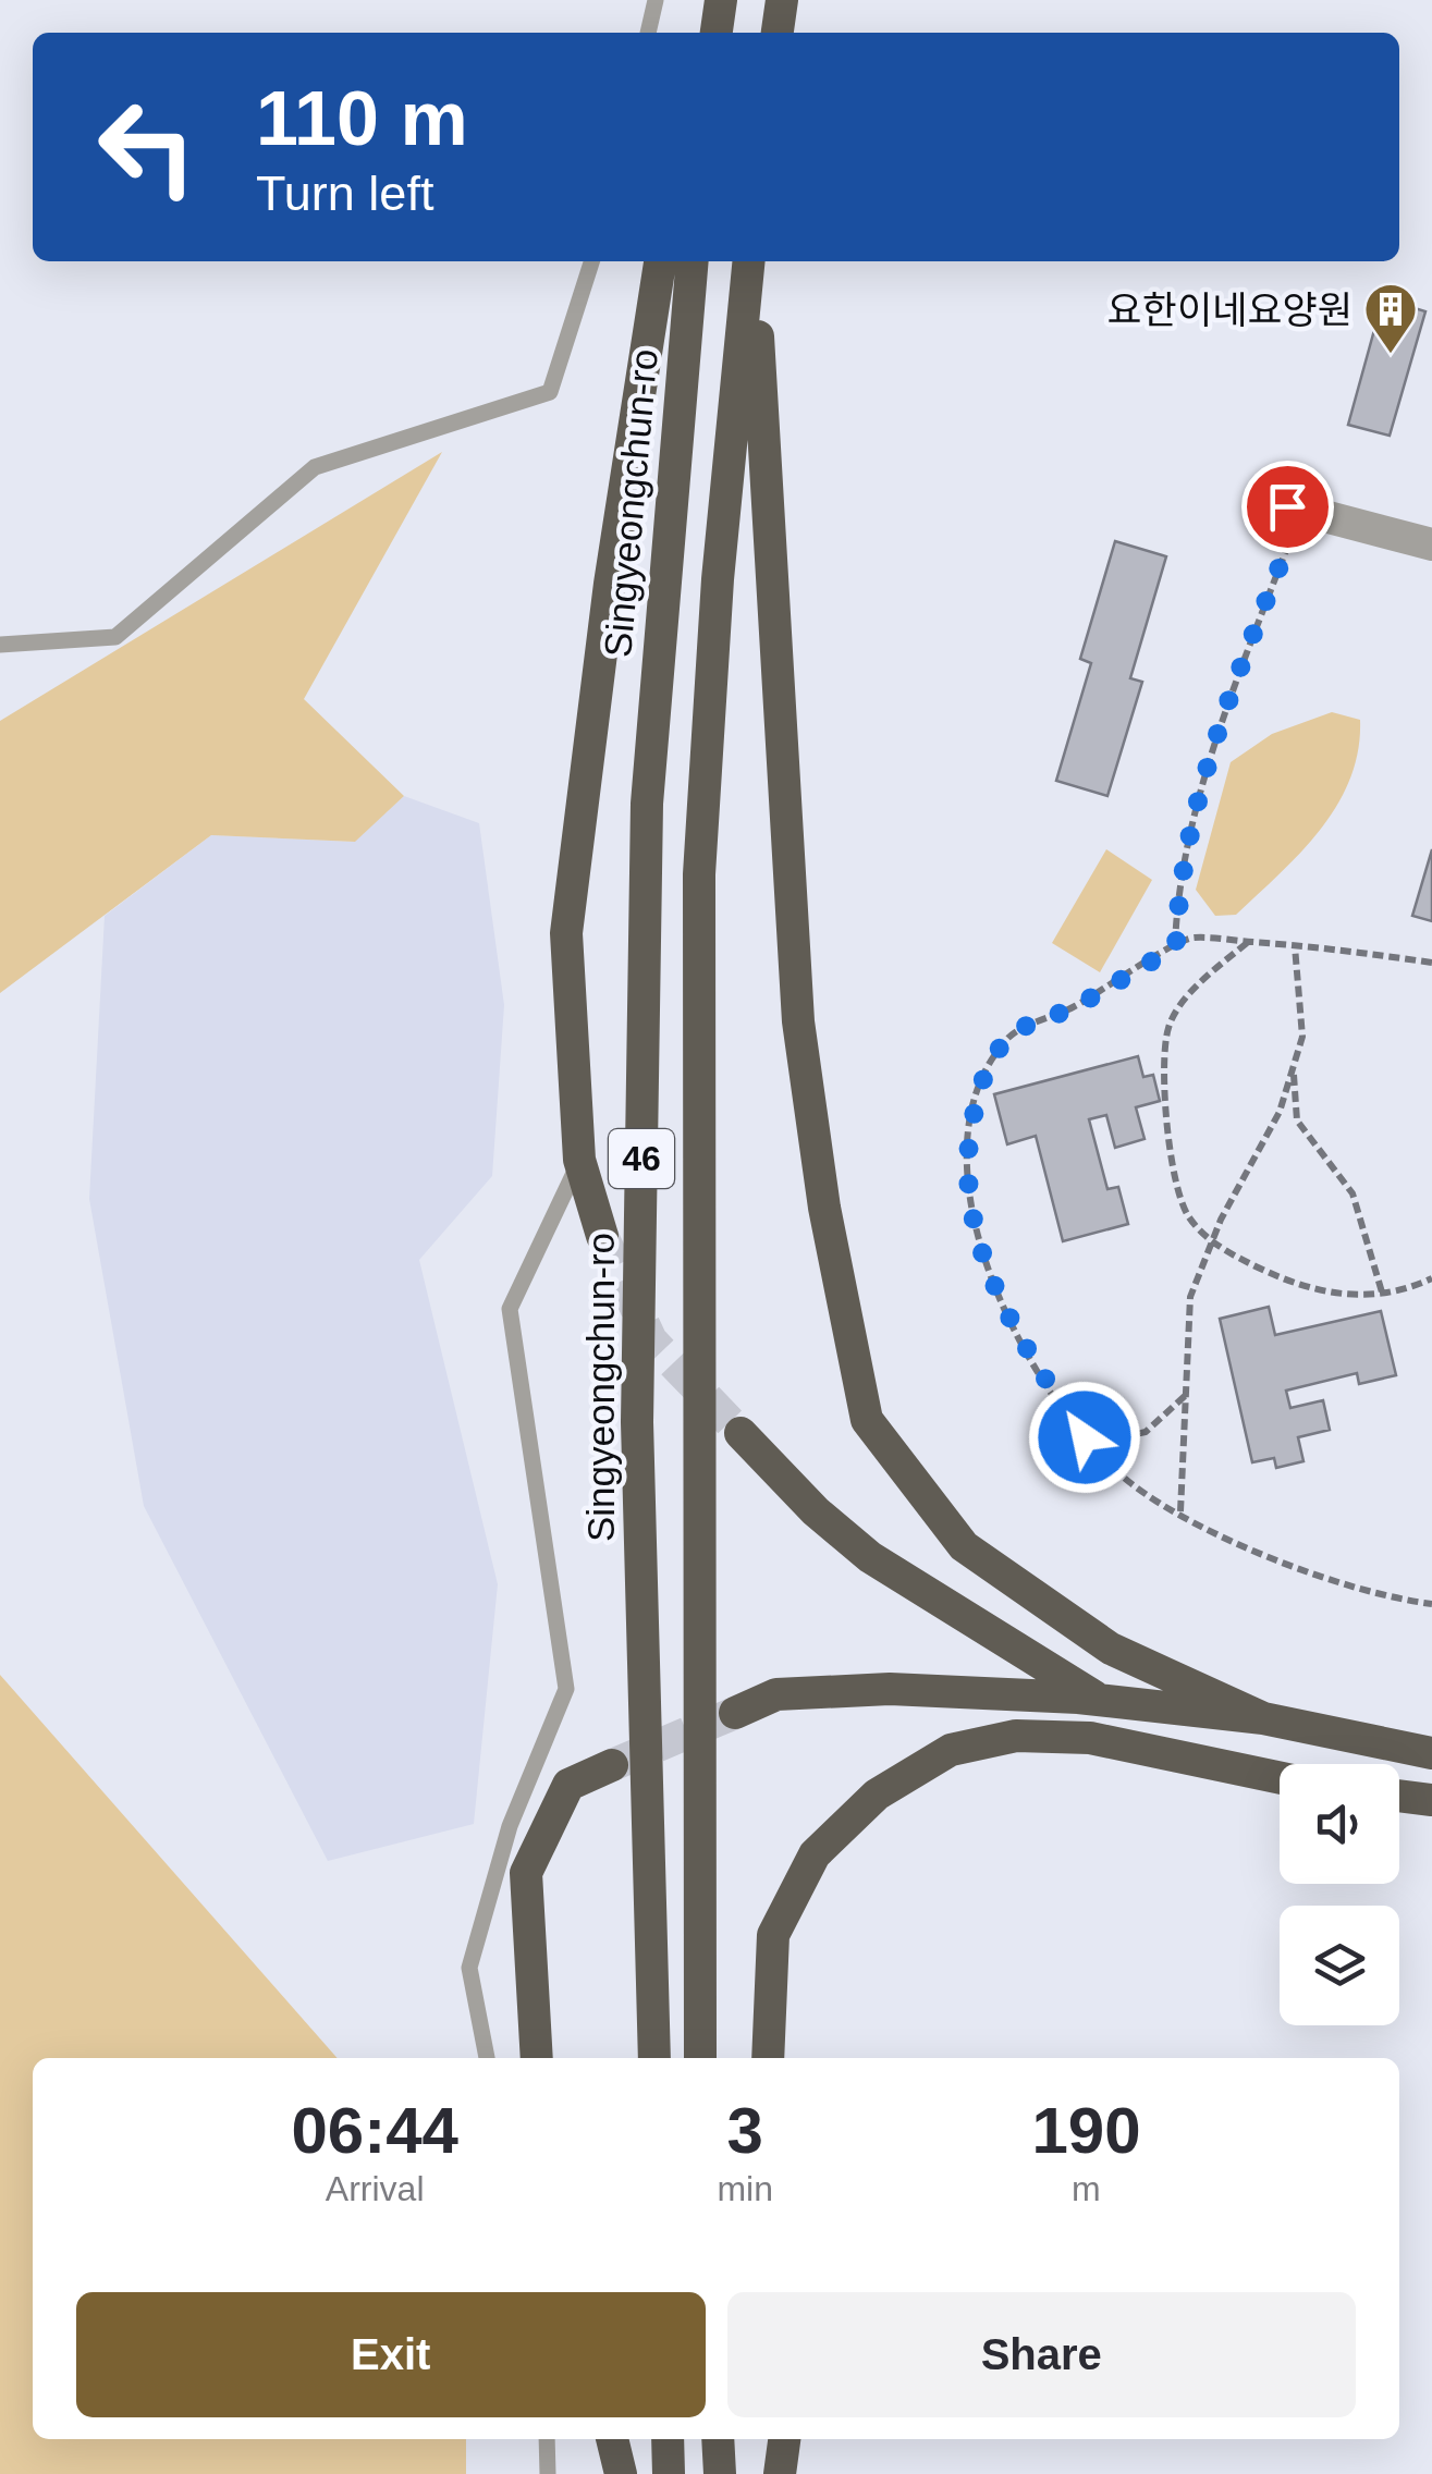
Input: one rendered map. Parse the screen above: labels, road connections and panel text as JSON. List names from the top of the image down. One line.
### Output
{"streets":{"highway":["Singyeongchun-ro","46"]},"places":{"building":["요한이네요양원"]},"page":{"turn":["110 m","Turn left"],"eta":["06:44","Arrival","3","min","190","m"],"buttons":["Exit","Share"]}}
